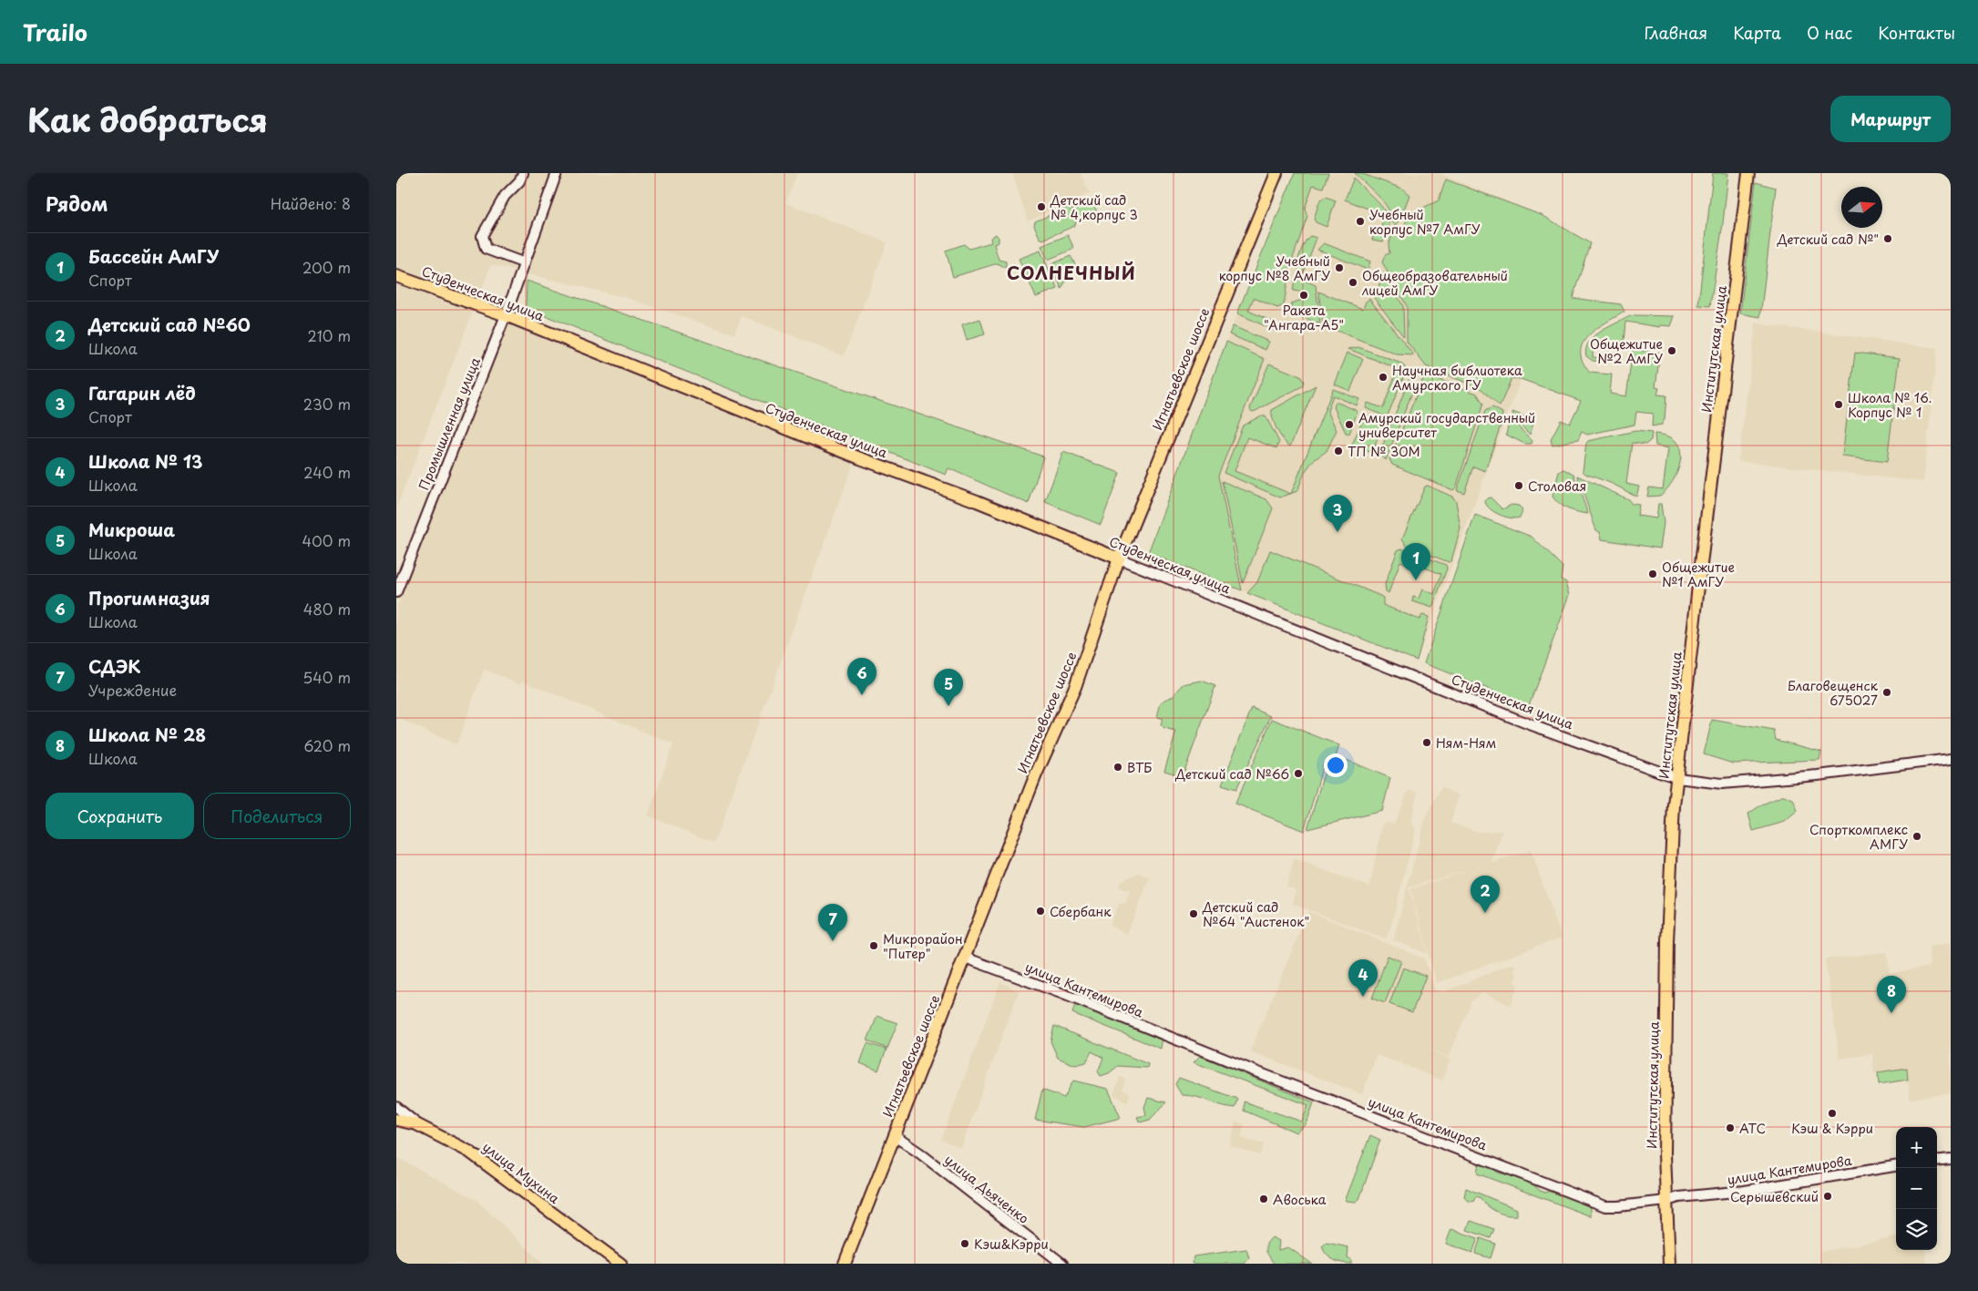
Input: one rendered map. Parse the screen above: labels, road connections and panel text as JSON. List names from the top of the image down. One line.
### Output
{"streets":{"main road":["Студенческая улица","Институтская улица","Игнатьевское шоссе","улица Мухина"],"street":["Промышленная улица","улица Кантемирова","улица Дьяченко"]},"crossings":[["Студенческая улица","Институтская улица"],["Студенческая улица","Игнатьевское шоссе"],["Студенческая улица","Промышленная улица"],["Институтская улица","улица Кантемирова"],["Игнатьевское шоссе","улица Кантемирова"],["Игнатьевское шоссе","улица Дьяченко"]],"districts":["СОЛНЕЧНЫЙ"],"places":["Детский сад № 4,корпус 3","Учебный корпус №7 АмГУ","Детский сад №\"","Учебный корпус №8 АмГУ","Общеобразовательный лицей АмГУ","Ракета \"Ангара-А5\"","Общежитие №2 АмГУ","Научная библиотека Амурского ГУ","Школа № 16. Корпус № 1","Амурский государственный университет","ТП № 30М","Столовая","Общежитие №1 АмГУ","Благовещенск 675027","Ням-Ням","ВТБ","Детский сад №66","Спорткомплекс АМГУ","Сбербанк","Детский сад №64 \"Аистенок\"","Микрорайон \"Питер\"","Кэш & Кэрри","АТС","Серышевский","Авоська","Кэш&Кэрри"],"north":"right","page":{"header":"Trailo","nav":["Главная","Карта","О нас","Контакты"],"title":"Как добраться","buttons":["Маршрут",["Сохранить","Поделиться"]],"heading":["Рядом","Найдено: 8"],"list":[{"mark":"1","name":"Бассейн АмГУ","note":"Спорт","value":"200 m"},{"mark":"2","name":"Детский сад №60","note":"Школа","value":"210 m"},{"mark":"3","name":"Гагарин лёд","note":"Спорт","value":"230 m"},{"mark":"4","name":"Школа № 13","note":"Школа","value":"240 m"},{"mark":"5","name":"Микроша","note":"Школа","value":"400 m"},{"mark":"6","name":"Прогимназия","note":"Школа","value":"480 m"},{"mark":"7","name":"СДЭК","note":"Учреждение","value":"540 m"},{"mark":"8","name":"Школа № 28","note":"Школа","value":"620 m"}],"pins":["3","1","6","5","2","7","4","8"],"map_buttons":["+","−"]}}
